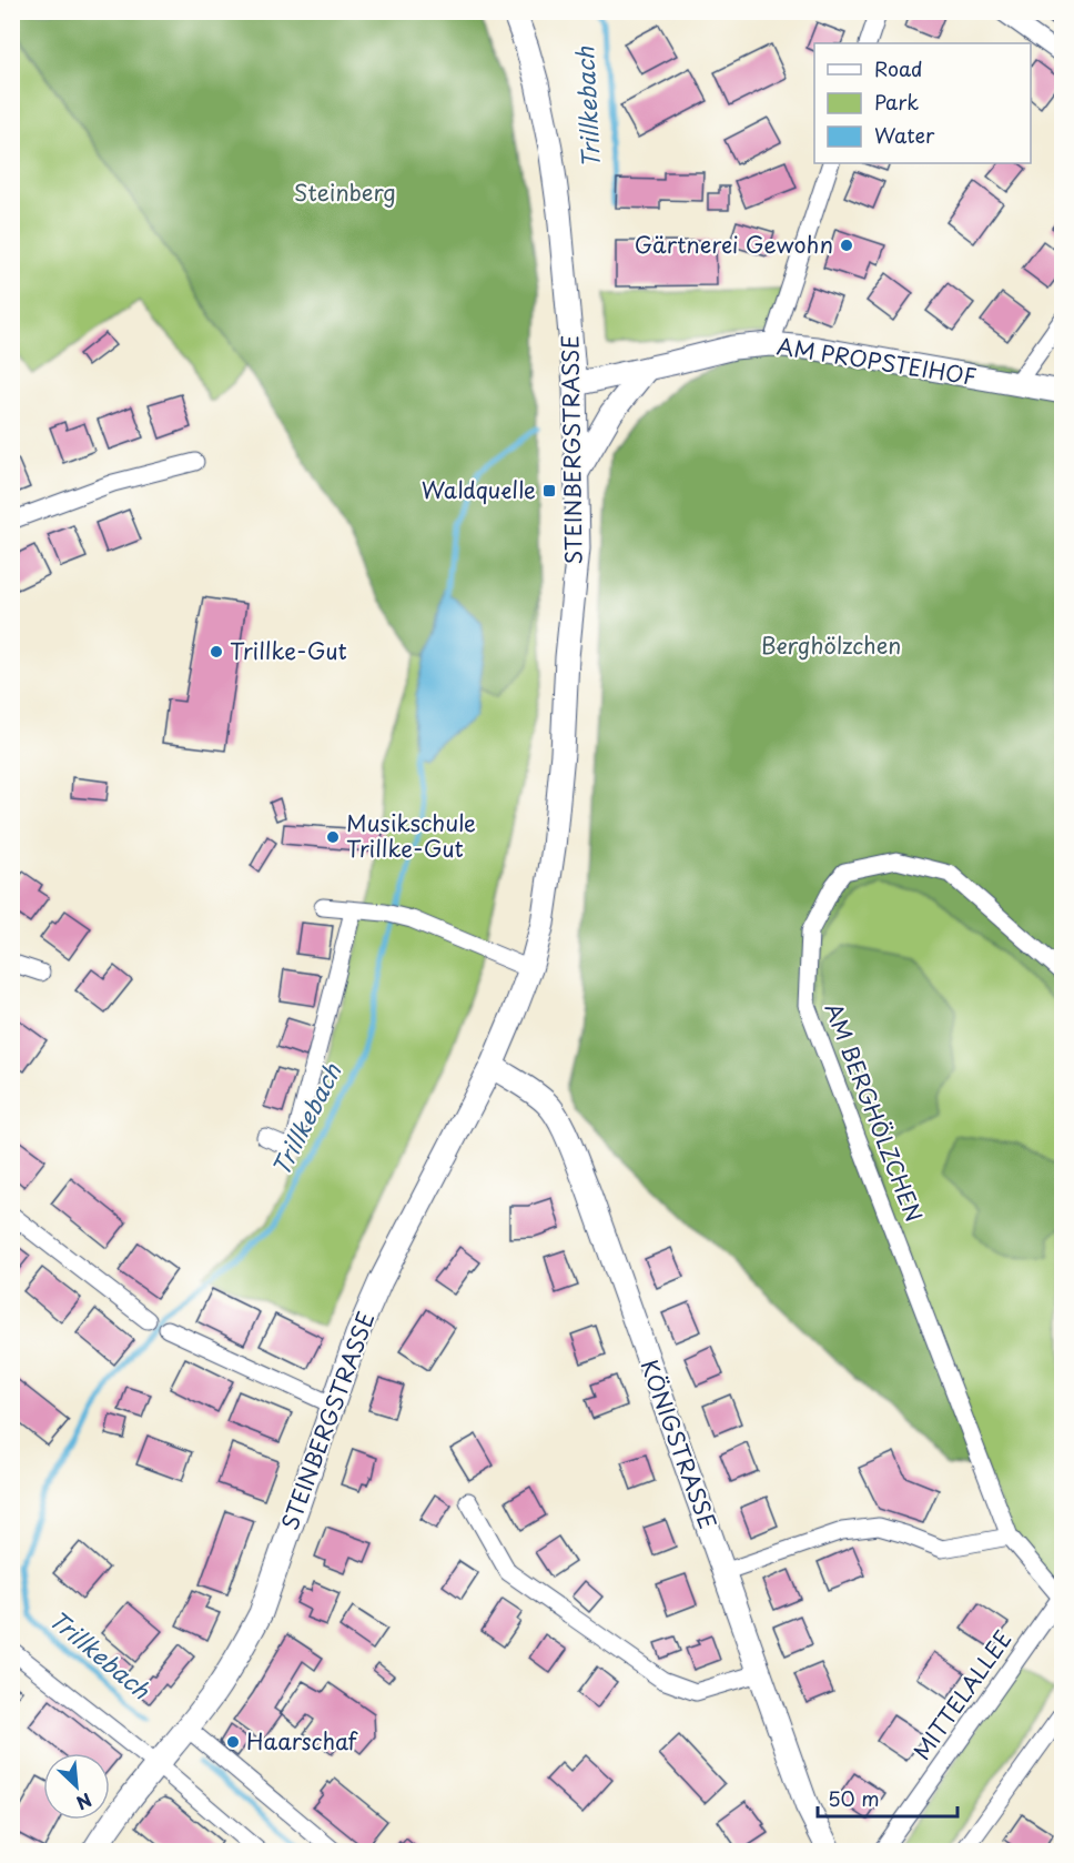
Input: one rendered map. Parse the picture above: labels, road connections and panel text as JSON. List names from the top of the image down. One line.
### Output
{"streets":{"main road":["AM PROPSTEIHOF","STEINBERGSTRASSE","KÖNIGSTRASSE"],"street":["AM BERGHÖLZCHEN","MITTELALLEE"]},"crossings":[["AM PROPSTEIHOF","STEINBERGSTRASSE"],["STEINBERGSTRASSE","KÖNIGSTRASSE"],["AM BERGHÖLZCHEN","MITTELALLEE"]],"water":["Trillkebach"],"parks":["Steinberg","Berghölzchen"],"places":{"other":["Gärtnerei Gewohn","Trillke-Gut","Musikschule Trillke-Gut","Haarschaf"],"transit":["Waldquelle"]},"legend":["Road","Park","Water"],"scale_bar":"50 m","north":"bottom right"}
